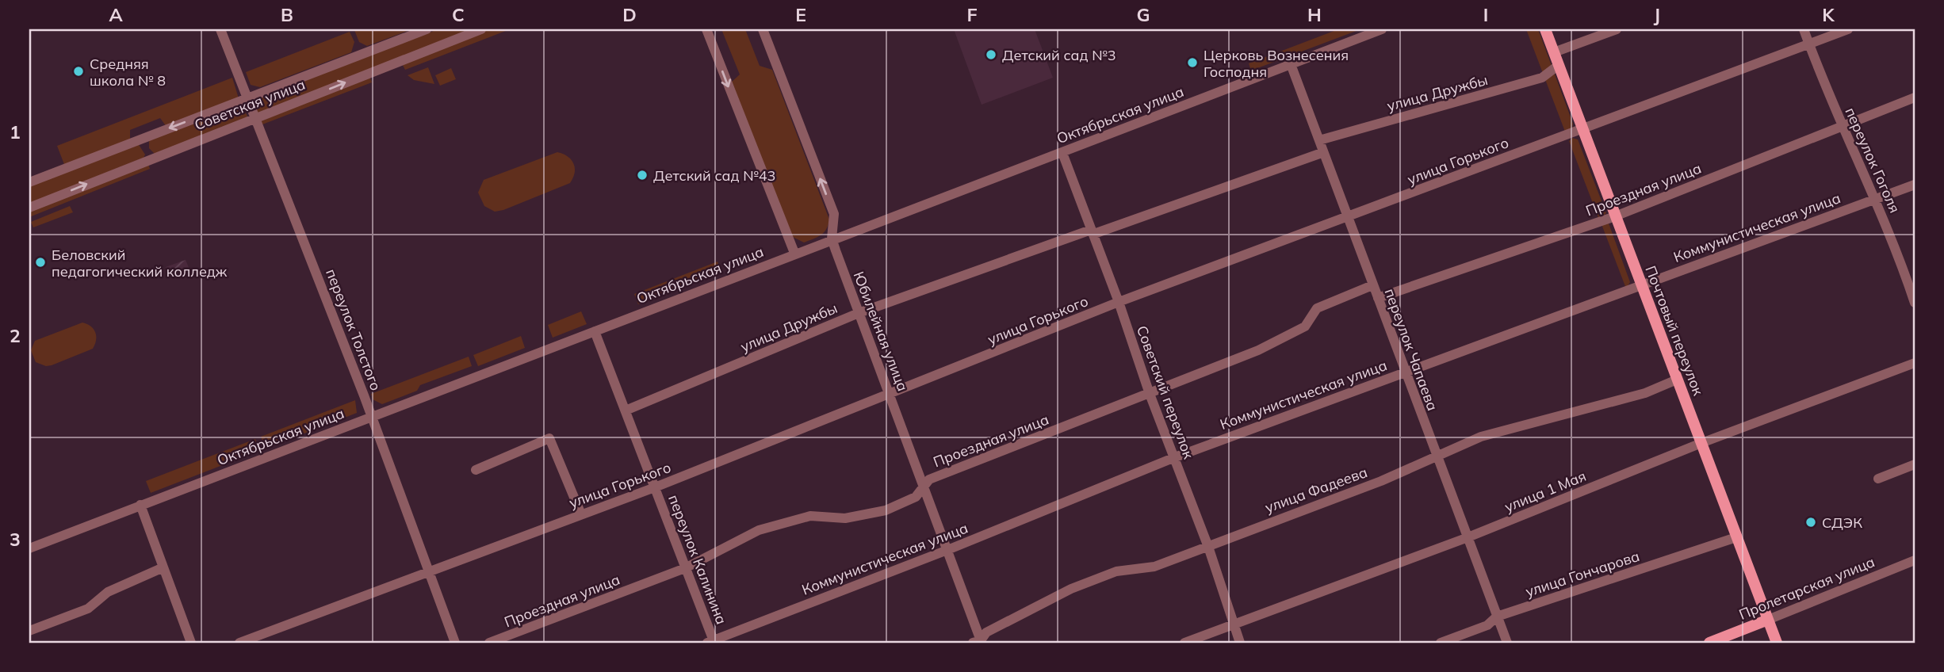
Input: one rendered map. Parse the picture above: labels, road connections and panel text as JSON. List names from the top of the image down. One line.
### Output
{"streets":{"main road":["Почтовый переулок","Пролетарская улица"],"street":["улица Дружбы","Советская улица","Октябрьская улица","переулок Гоголя","улица Горького","Проездная улица","Коммунистическая улица","переулок Толстого","Юбилейная улица","переулок Чапаева","Советский переулок","улица Фадеева","улица 1 Мая","переулок Калинина","улица Гончарова"]},"crossings":[["улица Дружбы","Почтовый переулок"],["улица Дружбы","Юбилейная улица"],["улица Дружбы","переулок Чапаева"],["улица Дружбы","Советский переулок"],["улица Дружбы","переулок Калинина"],["Советская улица","переулок Толстого"],["Октябрьская улица","переулок Толстого"],["Октябрьская улица","Юбилейная улица"],["Октябрьская улица","переулок Чапаева"],["Октябрьская улица","Советский переулок"],["Октябрьская улица","переулок Калинина"],["переулок Гоголя","улица Горького"],["переулок Гоголя","Проездная улица"],["переулок Гоголя","Коммунистическая улица"],["улица Горького","переулок Толстого"],["улица Горького","Почтовый переулок"],["улица Горького","Юбилейная улица"],["улица Горького","переулок Чапаева"],["улица Горького","Советский переулок"],["улица Горького","переулок Калинина"],["Проездная улица","Почтовый переулок"],["Проездная улица","Юбилейная улица"],["Проездная улица","переулок Чапаева"],["Проездная улица","Советский переулок"],["Проездная улица","переулок Калинина"],["Коммунистическая улица","Почтовый переулок"],["Коммунистическая улица","Юбилейная улица"],["Коммунистическая улица","переулок Чапаева"],["Коммунистическая улица","Советский переулок"],["Коммунистическая улица","переулок Калинина"],["Почтовый переулок","улица Фадеева"],["Почтовый переулок","улица 1 Мая"],["Почтовый переулок","улица Гончарова"],["Почтовый переулок","Пролетарская улица"],["Юбилейная улица","улица Фадеева"],["переулок Чапаева","улица Фадеева"],["переулок Чапаева","улица 1 Мая"],["переулок Чапаева","улица Гончарова"],["Советский переулок","улица Фадеева"],["Советский переулок","улица 1 Мая"]],"places":["Детский сад №3","Церковь Вознесения Господня","Средняя школа № 8","Детский сад №43","Беловский педагогический колледж","СДЭК"],"grid":{"columns":["A","B","C","D","E","F","G","H","I","J","K"],"rows":["1","2","3"]}}
